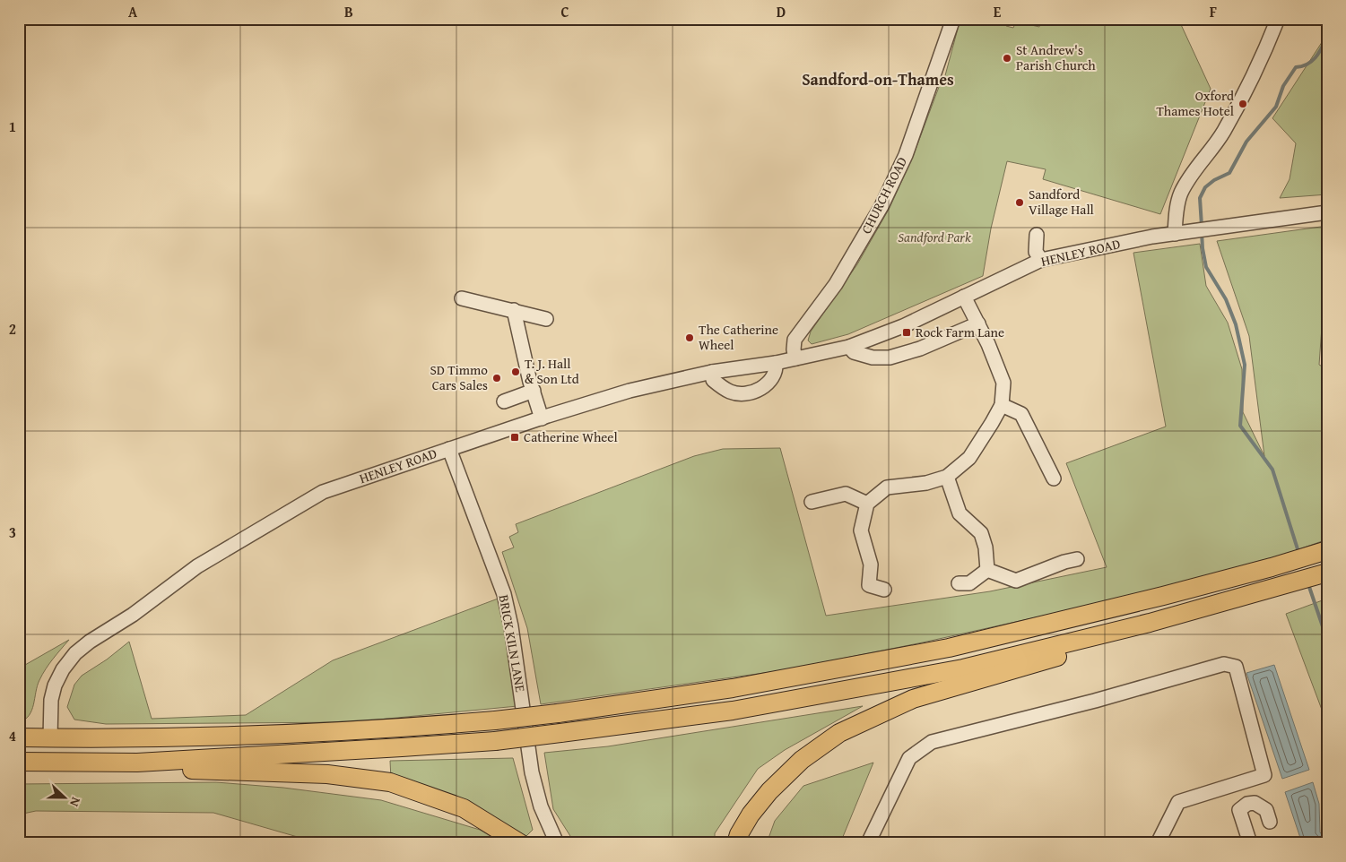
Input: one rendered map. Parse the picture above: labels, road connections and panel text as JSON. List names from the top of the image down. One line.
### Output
{"streets":{"street":["CHURCH ROAD","HENLEY ROAD","BRICK KILN LANE"]},"crossings":[["CHURCH ROAD","HENLEY ROAD"],["HENLEY ROAD","BRICK KILN LANE"]],"districts":["Sandford-on-Thames"],"parks":["Sandford Park"],"places":{"other":["St Andrew's Parish Church","Oxford Thames Hotel","Sandford Village Hall","The Catherine Wheel","T. J. Hall & Son Ltd","SD Timmo Cars Sales"],"transit":["Rock Farm Lane","Catherine Wheel"]},"north":"right","grid":{"columns":["A","B","C","D","E","F"],"rows":["1","2","3","4"]}}
